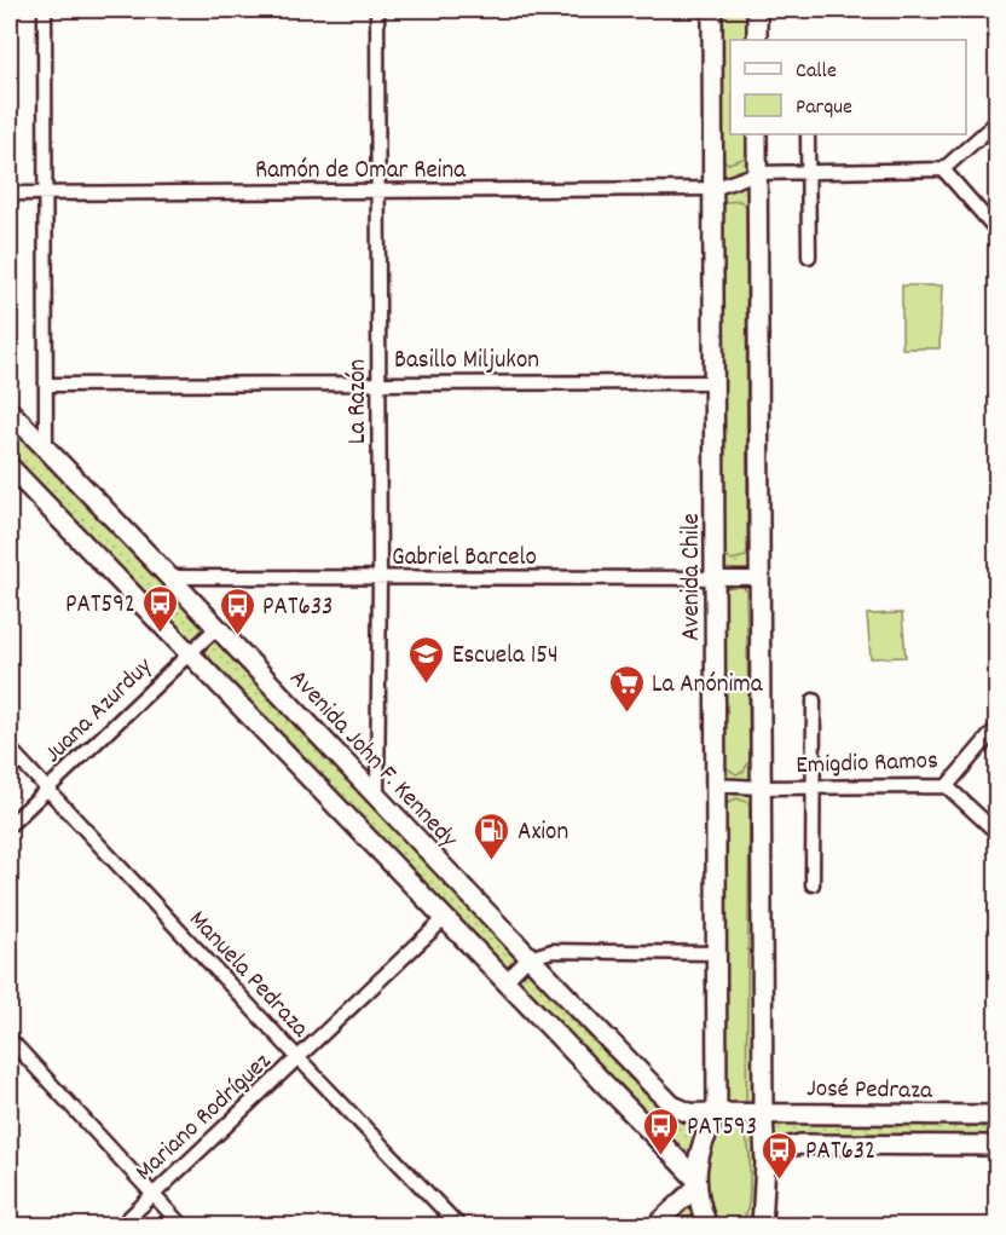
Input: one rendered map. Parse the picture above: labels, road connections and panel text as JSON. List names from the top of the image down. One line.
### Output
{"streets":{"main road":["Avenida Chile","Avenida John F. Kennedy","José Pedraza"],"street":["Ramón de Omar Reina","Basillo Miljukon","La Razón","Gabriel Barcelo","Juana Azurduy","Emigdio Ramos","Manuela Pedraza","Mariano Rodríguez"]},"crossings":[["Ramón de Omar Reina","La Razón"],["Ramón de Omar Reina","Avenida Chile"],["Basillo Miljukon","La Razón"],["Basillo Miljukon","Avenida Chile"],["La Razón","Gabriel Barcelo"],["La Razón","Avenida John F. Kennedy"],["Gabriel Barcelo","Avenida Chile"],["Gabriel Barcelo","Avenida John F. Kennedy"],["Avenida Chile","Avenida John F. Kennedy"],["Avenida Chile","Emigdio Ramos"],["Juana Azurduy","Avenida John F. Kennedy"],["Juana Azurduy","Manuela Pedraza"],["Avenida John F. Kennedy","José Pedraza"],["Manuela Pedraza","Mariano Rodríguez"]],"places":{"bus stop":["PAT592","PAT633","PAT593","PAT632"],"school or university":["Escuela 154"],"supermarket":["La Anónima"],"fuel station":["Axion"]},"legend":["Calle","Parque"]}
